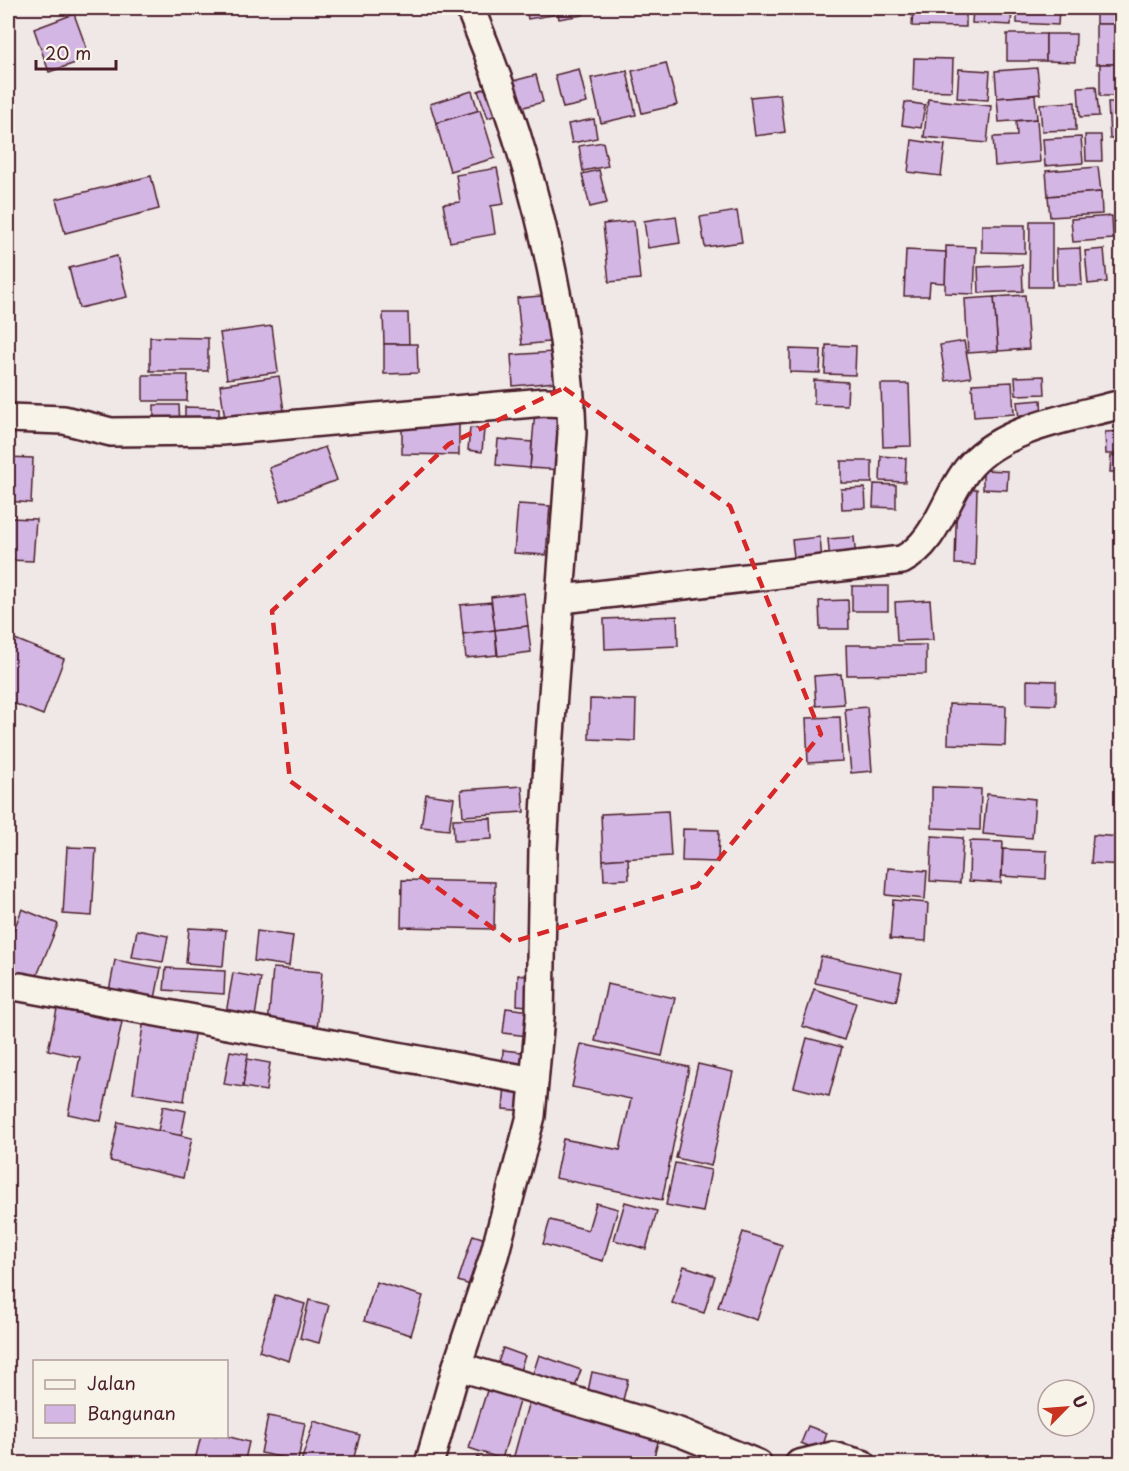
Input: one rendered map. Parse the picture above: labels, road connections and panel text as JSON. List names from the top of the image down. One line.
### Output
{"legend":["Jalan","Bangunan"],"scale_bar":"20 m","north":"top right"}
